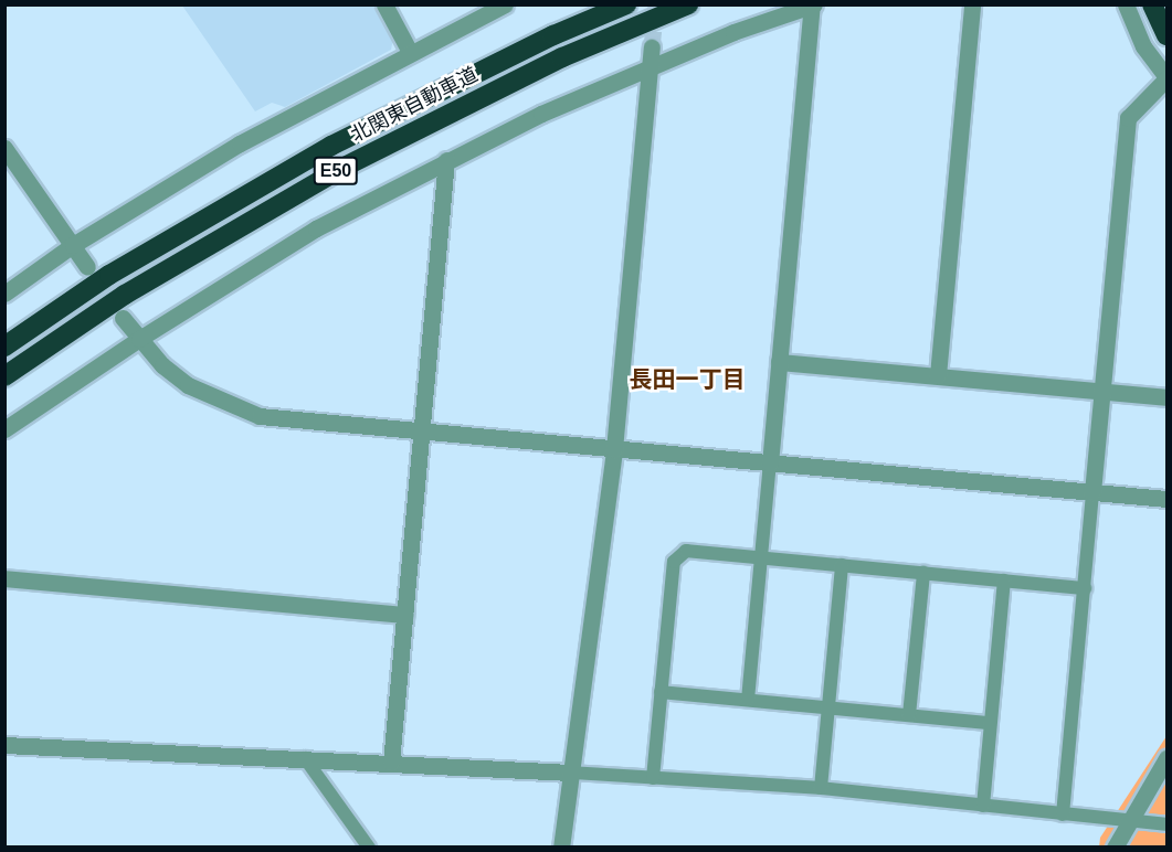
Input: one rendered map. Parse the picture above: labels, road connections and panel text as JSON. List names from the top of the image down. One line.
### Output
{"streets":{"highway":["北関東自動車道","E50"]},"districts":["長田一丁目"]}
